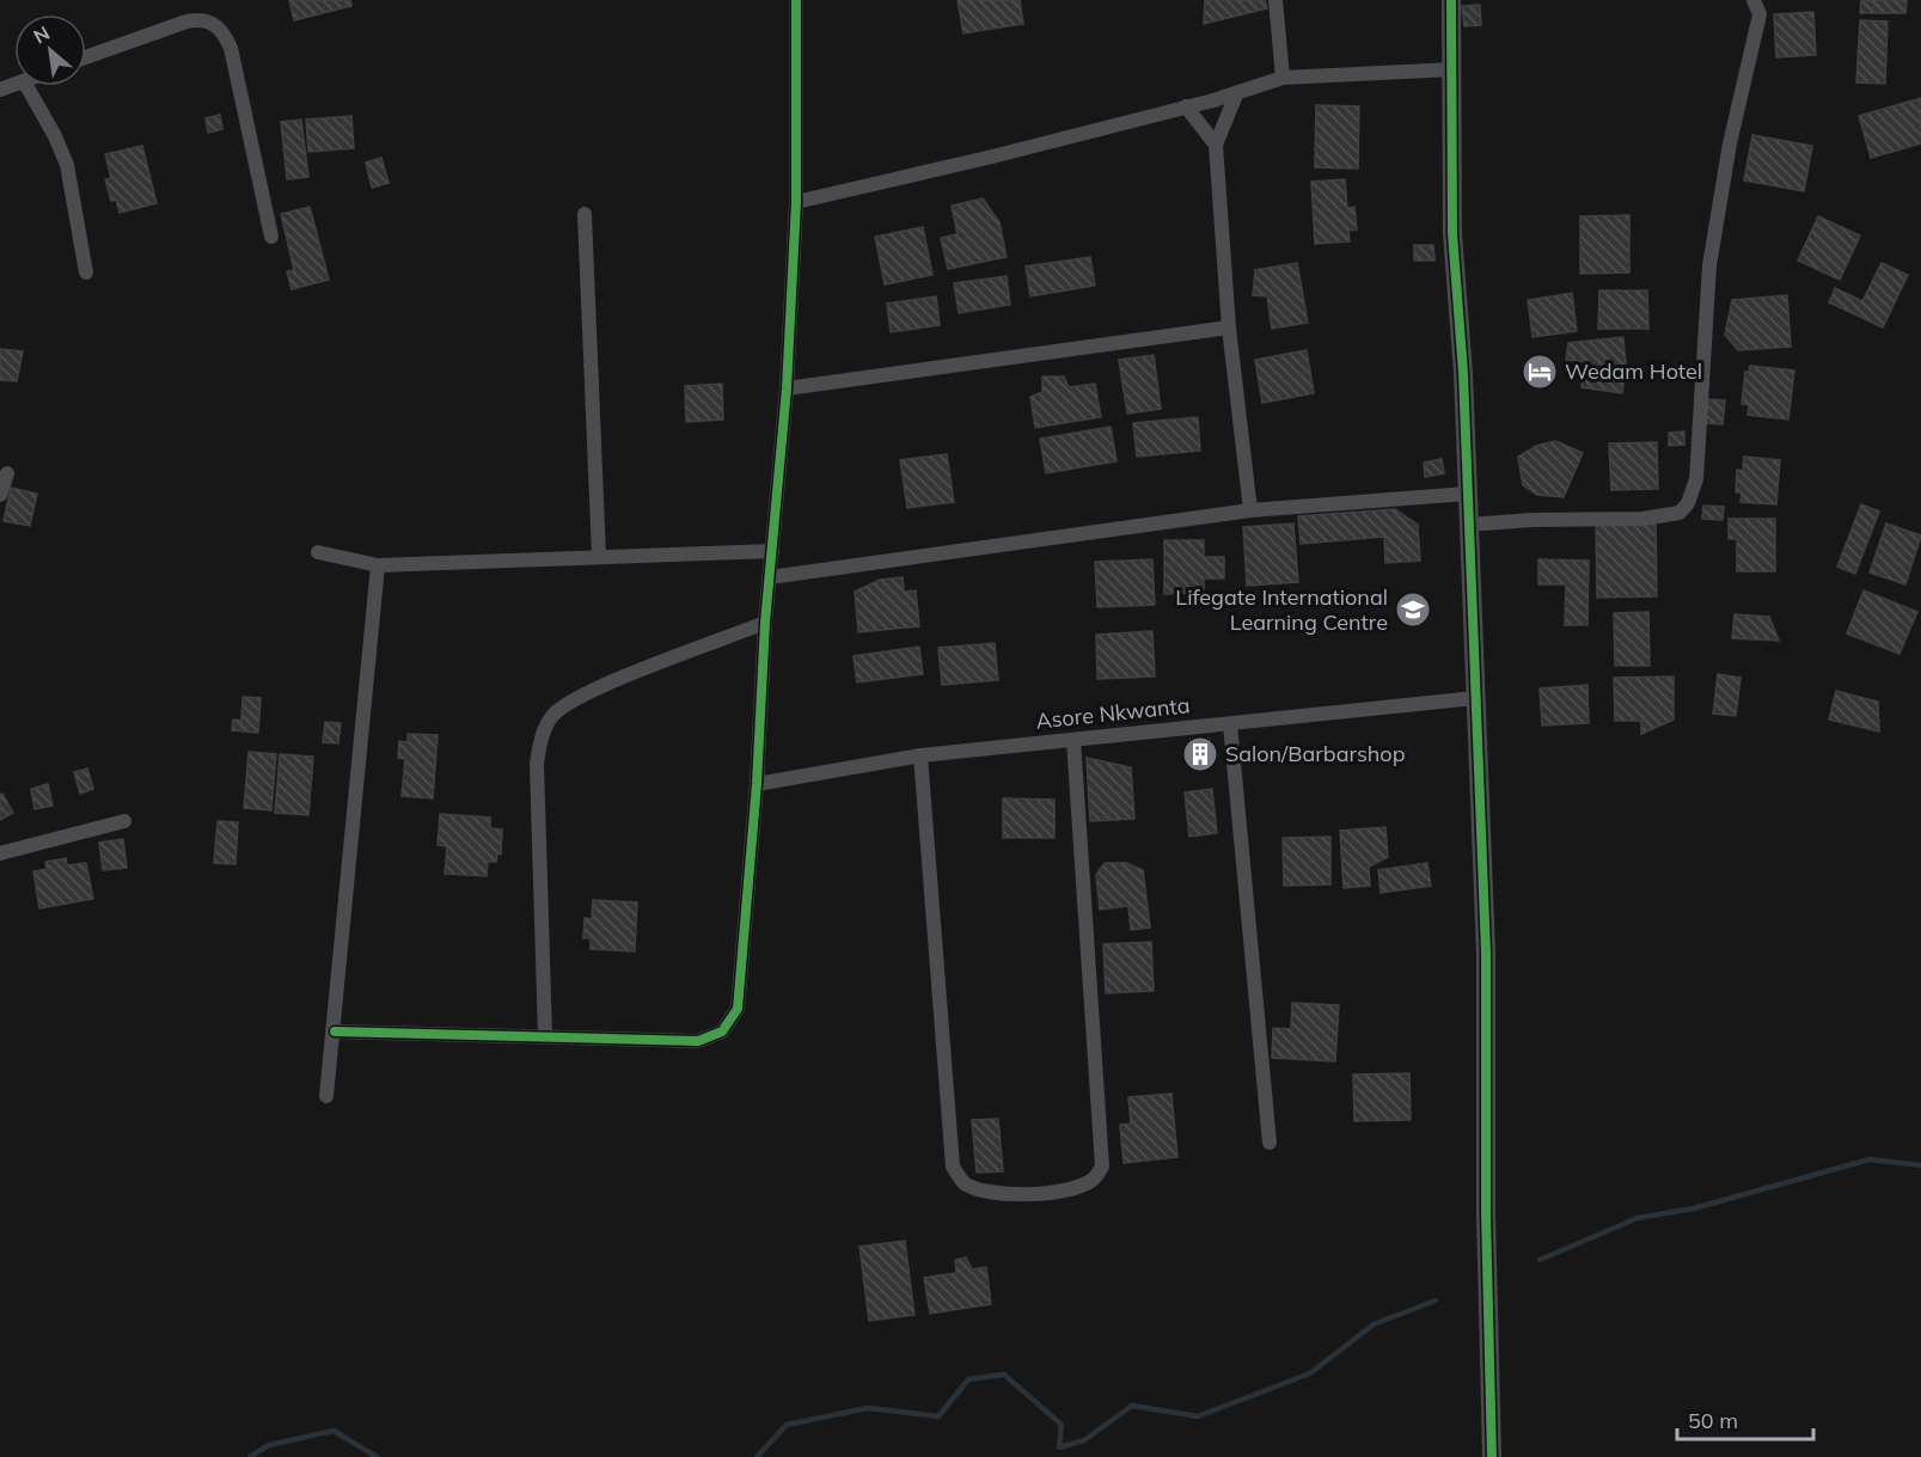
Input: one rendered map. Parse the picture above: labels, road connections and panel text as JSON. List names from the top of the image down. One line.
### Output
{"streets":{"street":["Asore Nkwanta"]},"places":{"hotel":["Wedam Hotel"],"school or university":["Lifegate International Learning Centre"],"building":["Salon/Barbarshop"]},"scale_bar":"50 m","north":"top left"}
